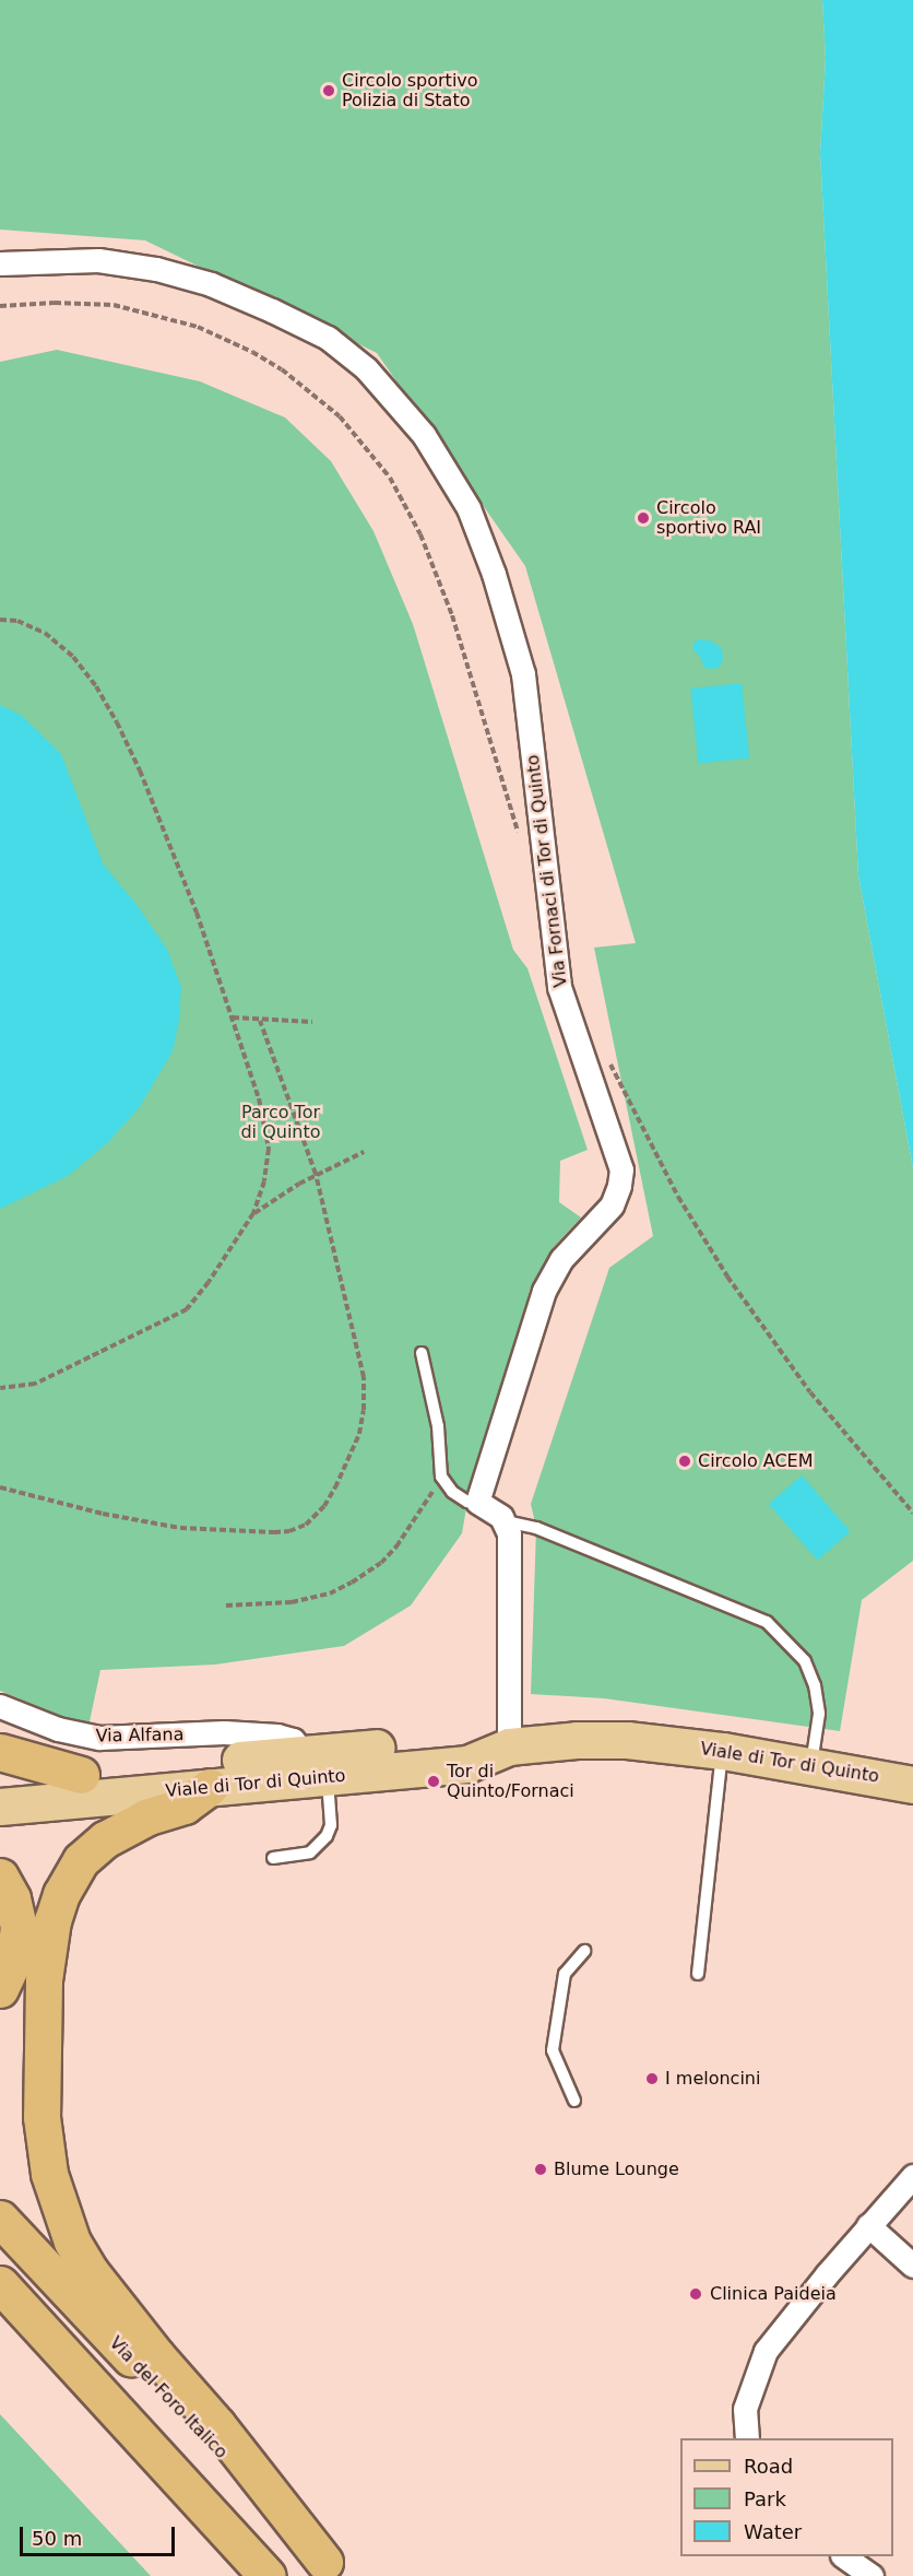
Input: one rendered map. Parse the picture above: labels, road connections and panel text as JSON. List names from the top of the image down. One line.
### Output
{"streets":{"highway":["Via del Foro Italico"],"main road":["Viale di Tor di Quinto"],"street":["Via Fornaci di Tor di Quinto","Via Alfana"]},"crossings":[["Via Alfana","Viale di Tor di Quinto"]],"parks":["Parco Tor di Quinto"],"places":["Circolo sportivo Polizia di Stato","Circolo sportivo RAI","Circolo ACEM","Tor di Quinto/Fornaci","I meloncini","Blume Lounge","Clinica Paideia"],"legend":["Road","Park","Water"],"scale_bar":"50 m"}
